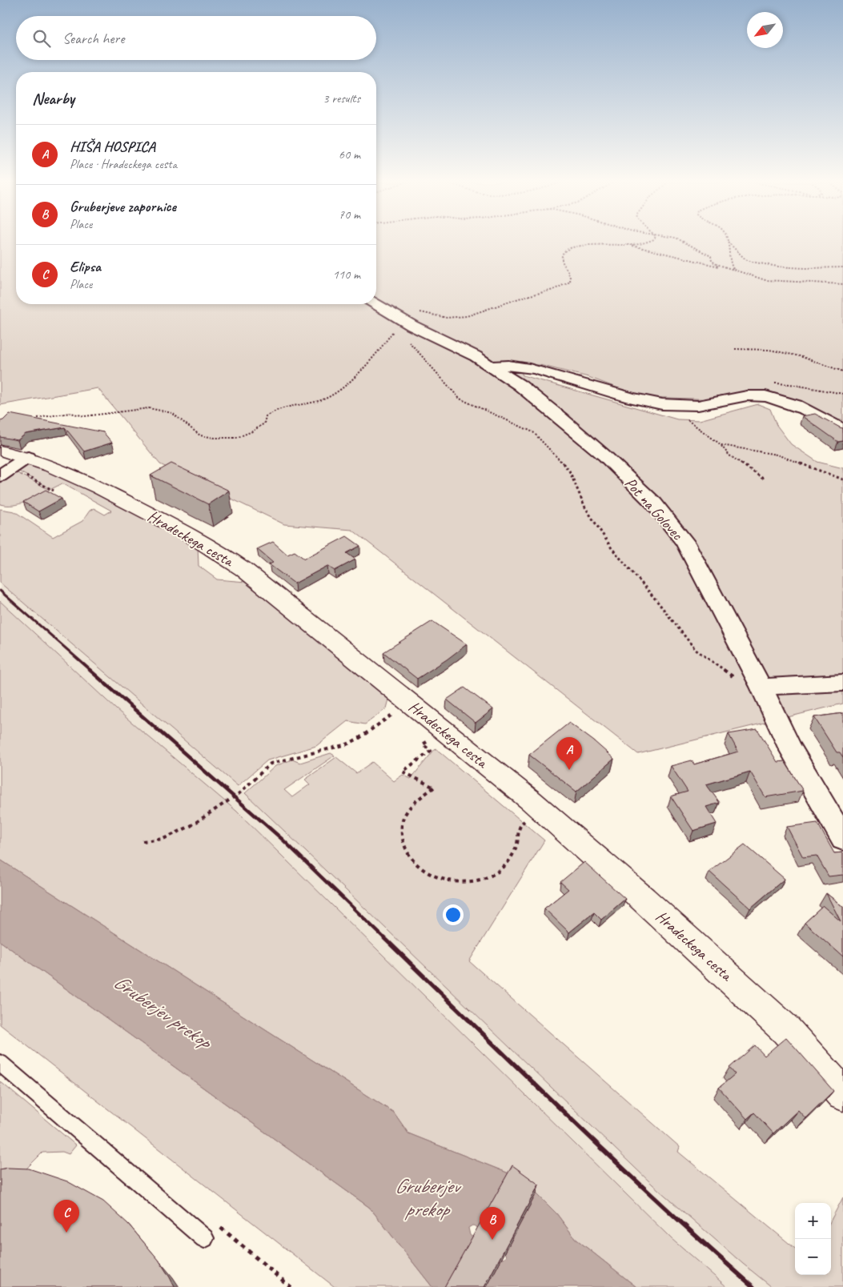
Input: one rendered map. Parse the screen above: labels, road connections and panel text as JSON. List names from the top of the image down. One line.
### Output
{"streets":{"street":["Pot na Golovec","Hradeckega cesta"]},"water":["Gruberjev prekop"],"north":"bottom left","page":{"search":"Search here","heading":["Nearby","3 results"],"list":[{"mark":"A","name":"HIŠA HOSPICA","note":"Place · Hradeckega cesta","value":"60 m"},{"mark":"B","name":"Gruberjeve zapornice","note":"Place","value":"70 m"},{"mark":"C","name":"Elipsa","note":"Place","value":"110 m"}],"pins":["A","C","B"],"map_buttons":["+","−"]}}
